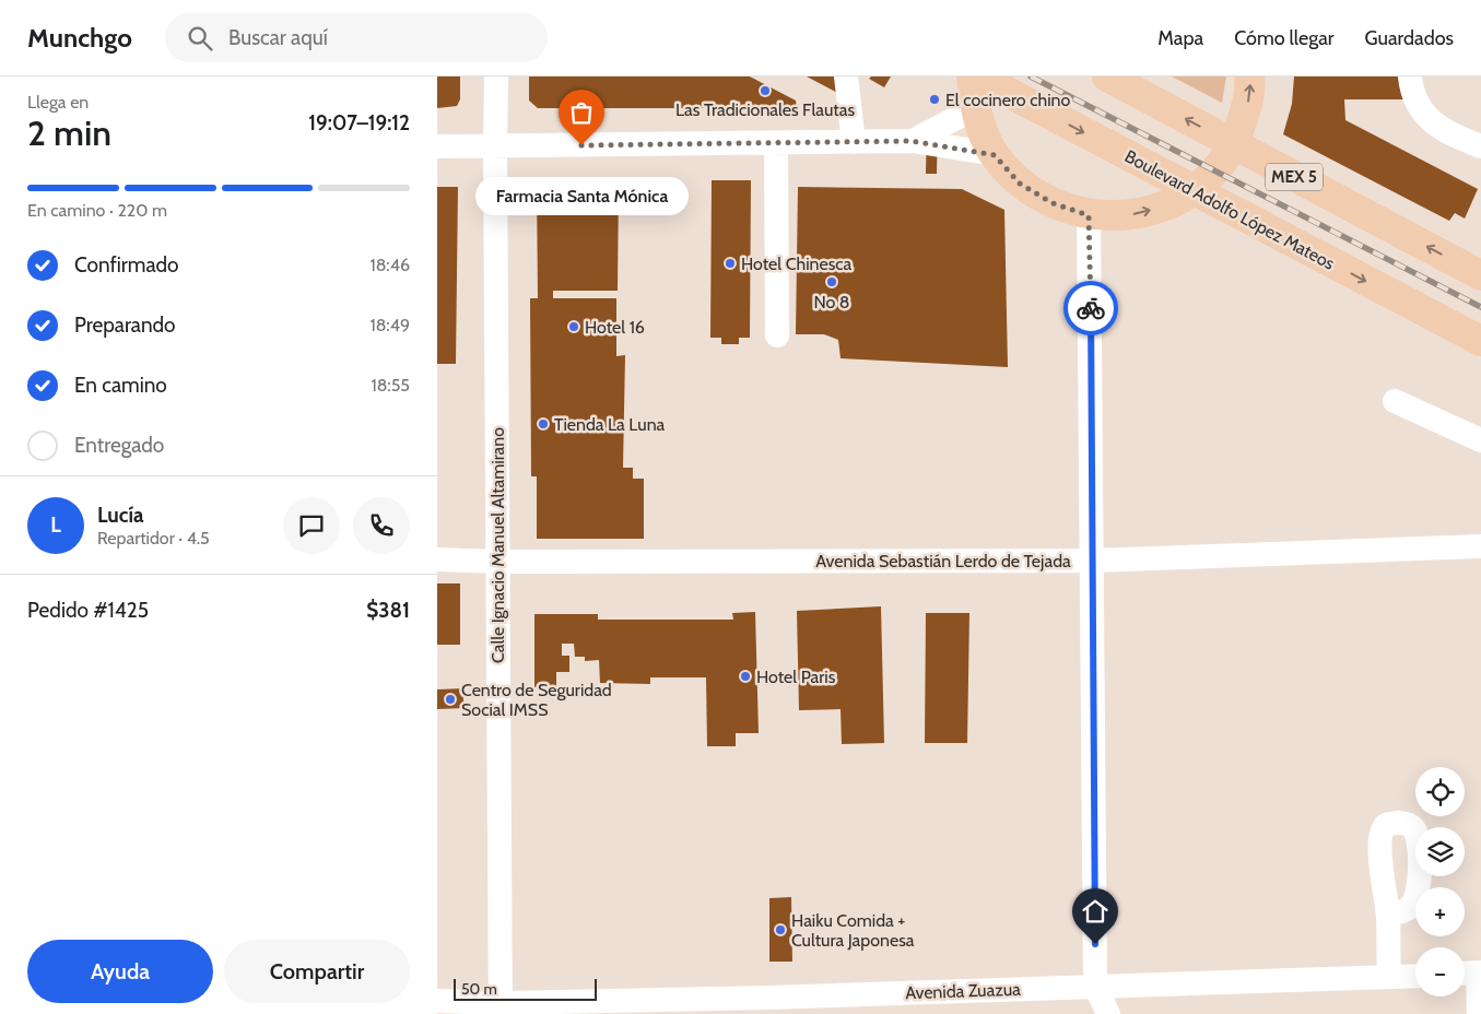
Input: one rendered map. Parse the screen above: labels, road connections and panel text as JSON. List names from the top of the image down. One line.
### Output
{"streets":{"main road":["MEX 5","Boulevard Adolfo López Mateos"],"street":["Calle Ignacio Manuel Altamirano","Avenida Sebastián Lerdo de Tejada","Avenida Zuazua"]},"crossings":[["Calle Ignacio Manuel Altamirano","Avenida Sebastián Lerdo de Tejada"],["Calle Ignacio Manuel Altamirano","Avenida Zuazua"]],"places":["Las Tradicionales Flautas","El cocinero chino","Farmacia Santa Mónica","Hotel Chinesca","No 8","Hotel 16","Tienda La Luna","Hotel Paris","Centro de Seguridad Social IMSS","Haiku Comida + Cultura Japonesa"],"scale_bar":"50 m","page":{"header":"Munchgo","search":"Buscar aquí","nav":["Mapa","Cómo llegar","Guardados"],"heading":["2 min","Llega en","19:07–19:12"],"panel":["Lucía","Repartidor · 4.5","Pedido #1425","$381"],"bar":"En camino · 220 m","bubble":"Farmacia Santa Mónica","list":[["Confirmado","18:46"],["Preparando","18:49"],["En camino","18:55"],"Entregado"],"round":"L","map_buttons":["+","−"],"buttons":["Ayuda","Compartir"],"scale":"50 m"}}
